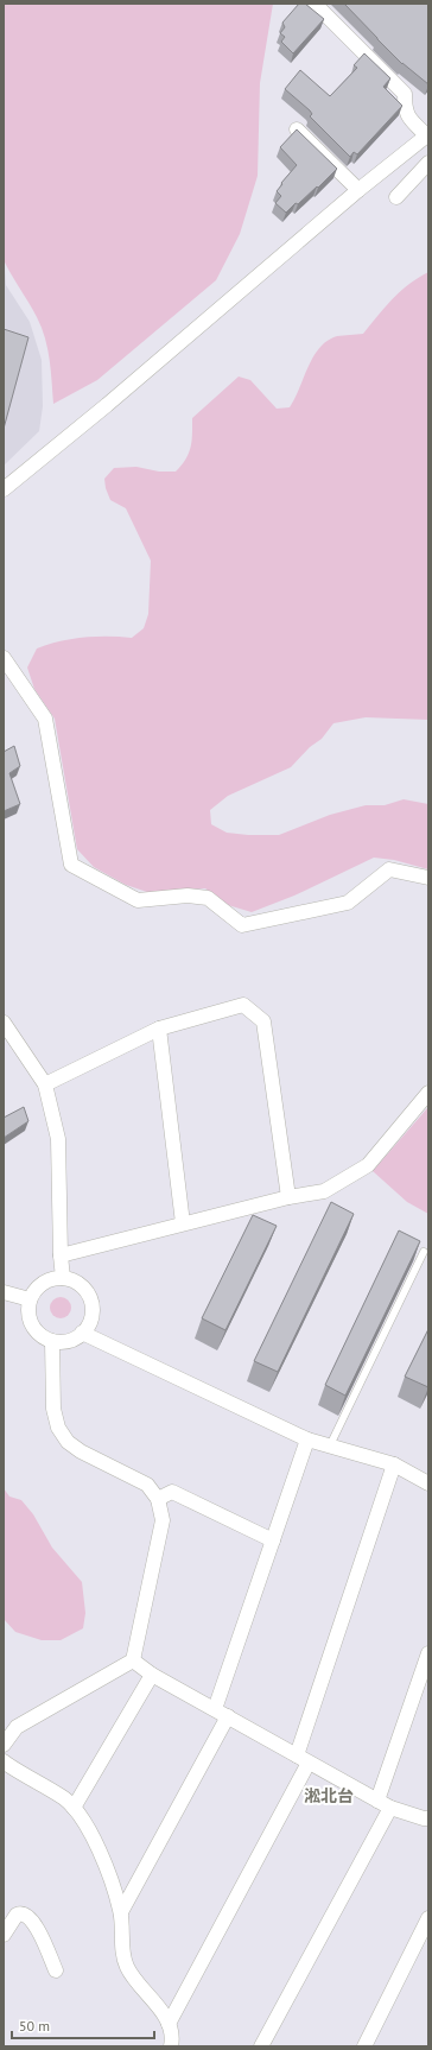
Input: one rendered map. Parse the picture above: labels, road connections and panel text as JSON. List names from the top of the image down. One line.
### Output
{"districts":["淞北台"],"scale_bar":"50 m"}
